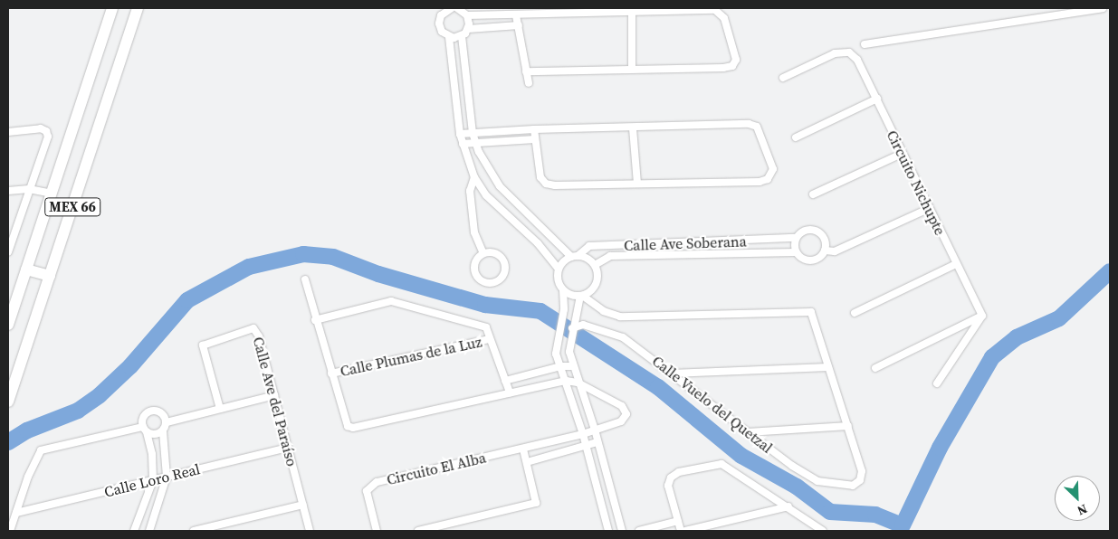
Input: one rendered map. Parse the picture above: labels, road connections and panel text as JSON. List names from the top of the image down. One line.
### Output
{"streets":{"main road":["MEX 66"],"street":["Circuito Nichupte","Calle Ave Soberana","Calle Plumas de la Luz","Calle Ave del Paraíso","Calle Vuelo del Quetzal","Circuito El Alba","Calle Loro Real"]},"crossings":[["Calle Ave del Paraíso","Calle Loro Real"]],"north":"bottom right"}
